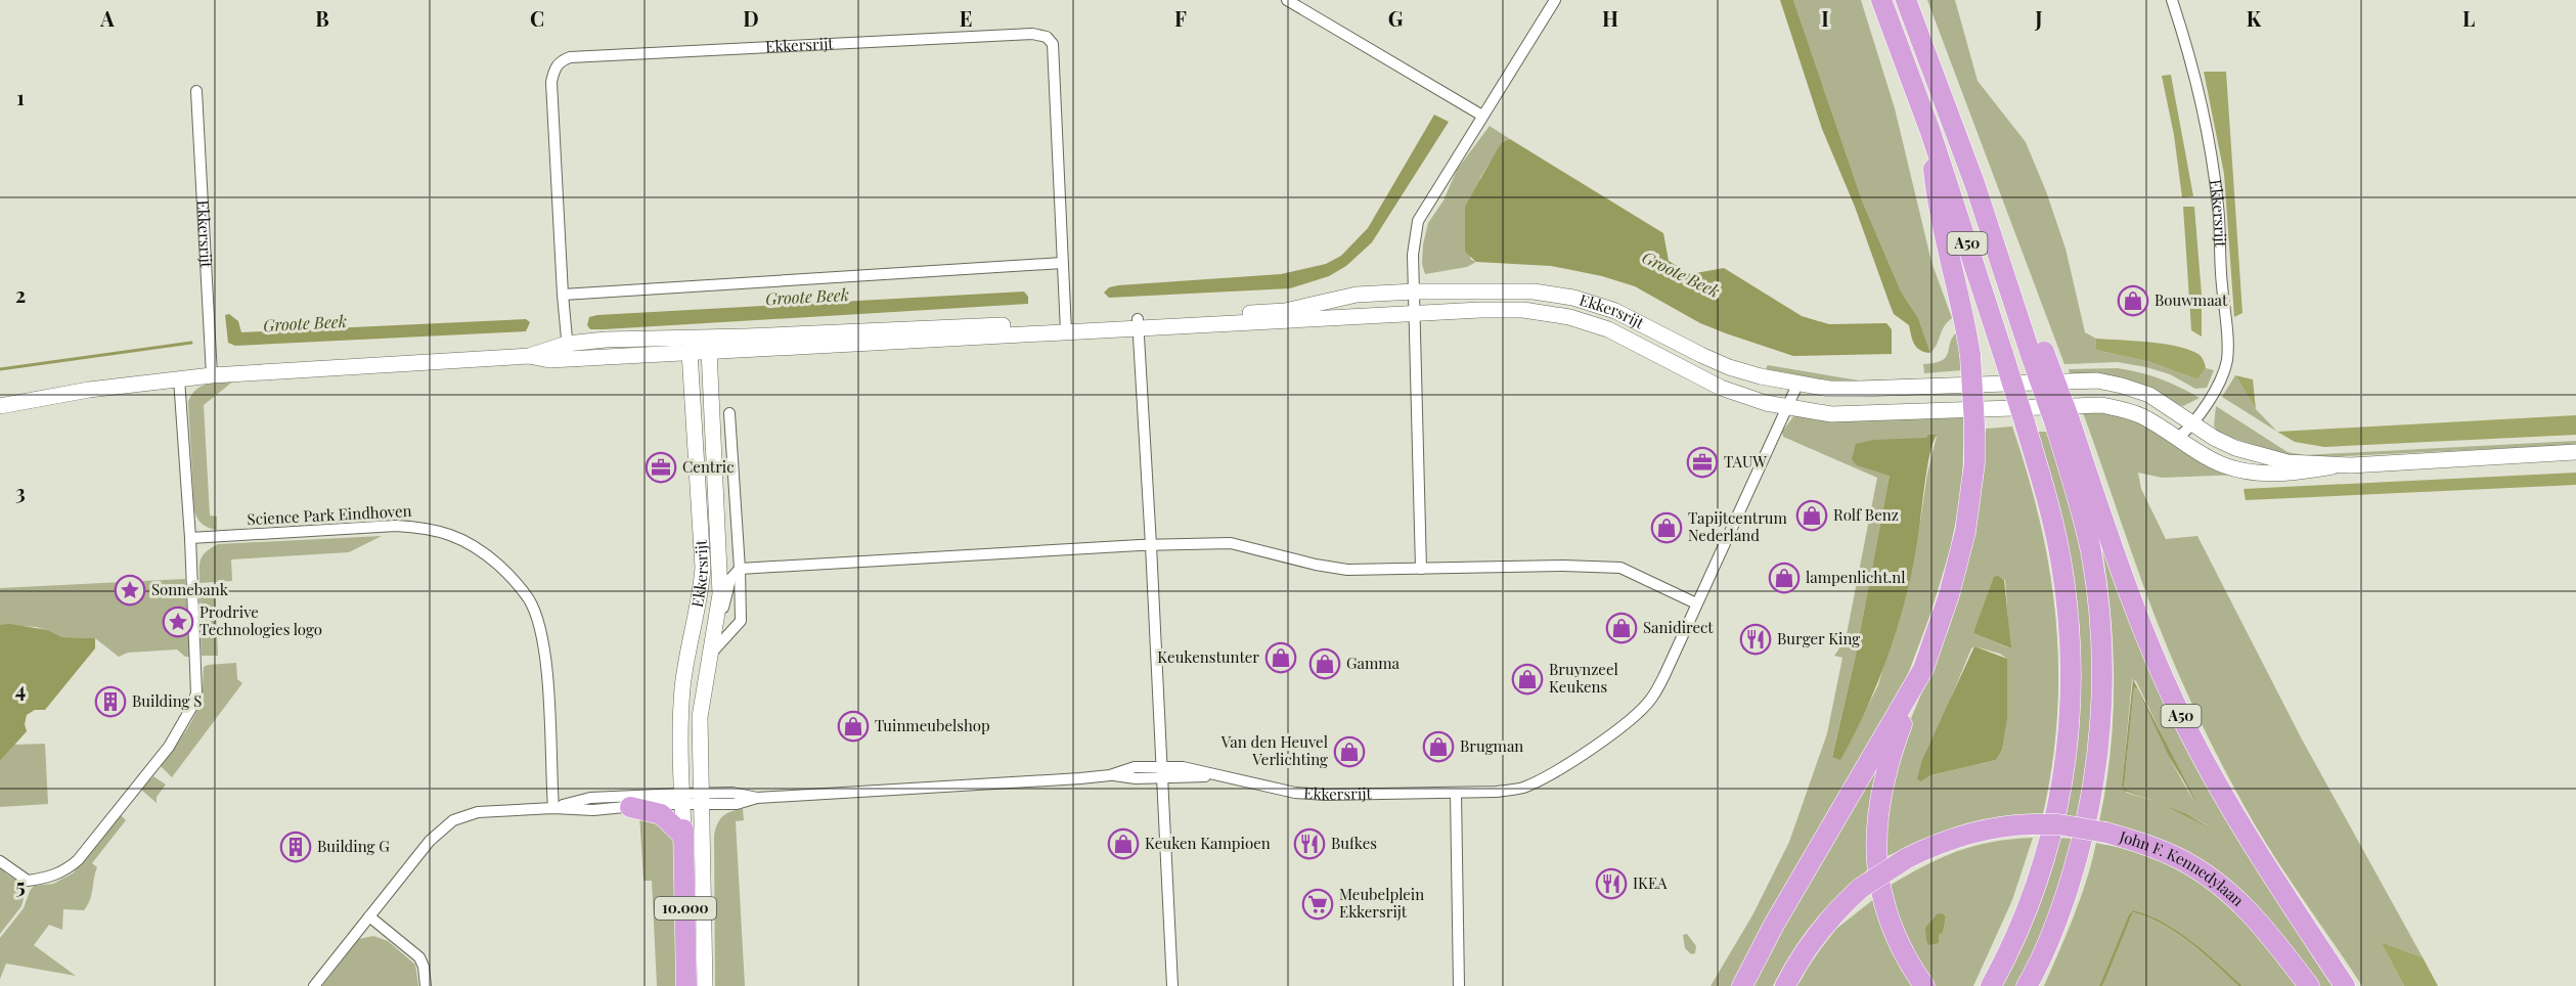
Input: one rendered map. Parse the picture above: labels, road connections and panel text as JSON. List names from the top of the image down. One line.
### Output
{"streets":{"highway":["Ekkersrijt","A50","John F. Kennedylaan","10.000"],"street":["Science Park Eindhoven"]},"crossings":[["Ekkersrijt","A50"]],"water":["Groote Beek"],"places":{"shop":["Bouwmaat","Rolf Benz","Tapijtcentrum Nederland","lampenlicht.nl","Sanidirect","Keukenstunter","Gamma","Bruynzeel Keukens","Tuinmeubelshop","Brugman","Van den Heuvel Verlichting","Keuken Kampioen"],"office":["TAUW","Centric"],"place":["Sonnebank","Prodrive Technologies logo"],"restaurant":["Burger King","Bufkes","IKEA"],"building":["Building S","Building G"],"supermarket":["Meubelplein Ekkersrijt"]},"grid":{"columns":["A","B","C","D","E","F","G","H","I","J","K","L"],"rows":["1","2","3","4","5"]}}
